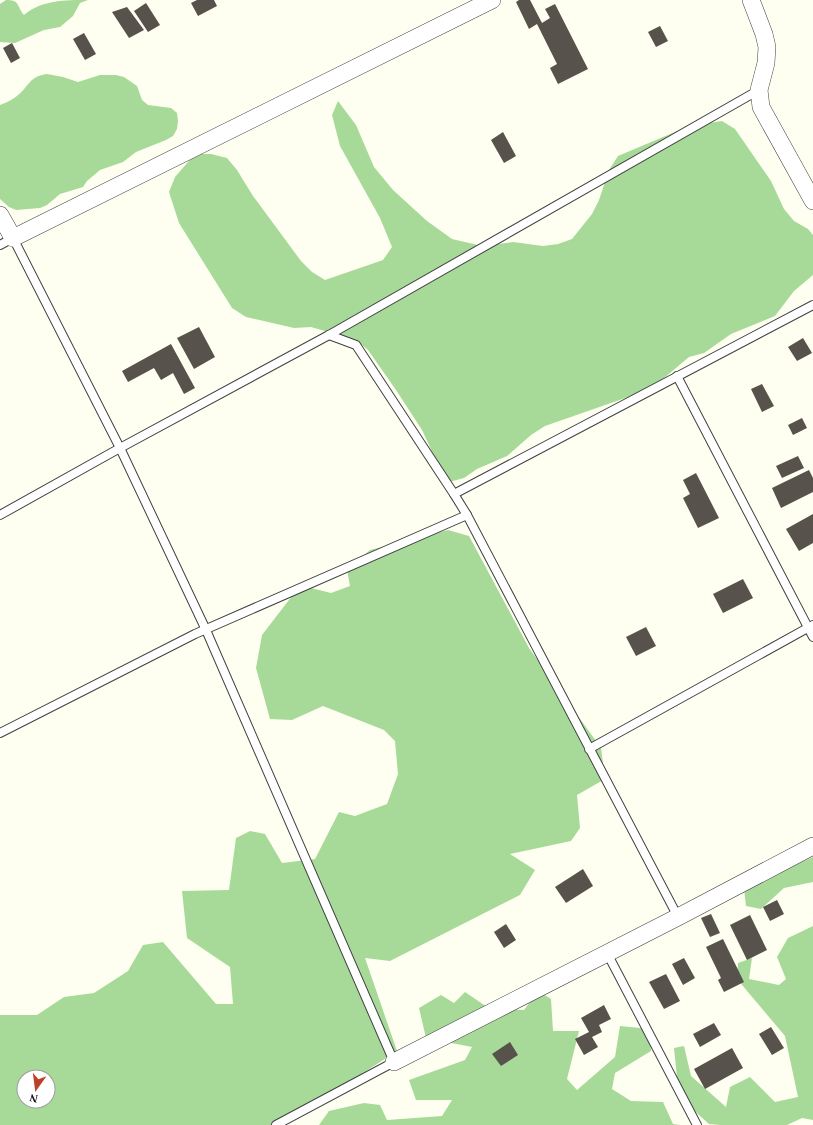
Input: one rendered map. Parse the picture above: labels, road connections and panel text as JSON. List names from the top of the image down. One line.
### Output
{"north":"bottom"}
